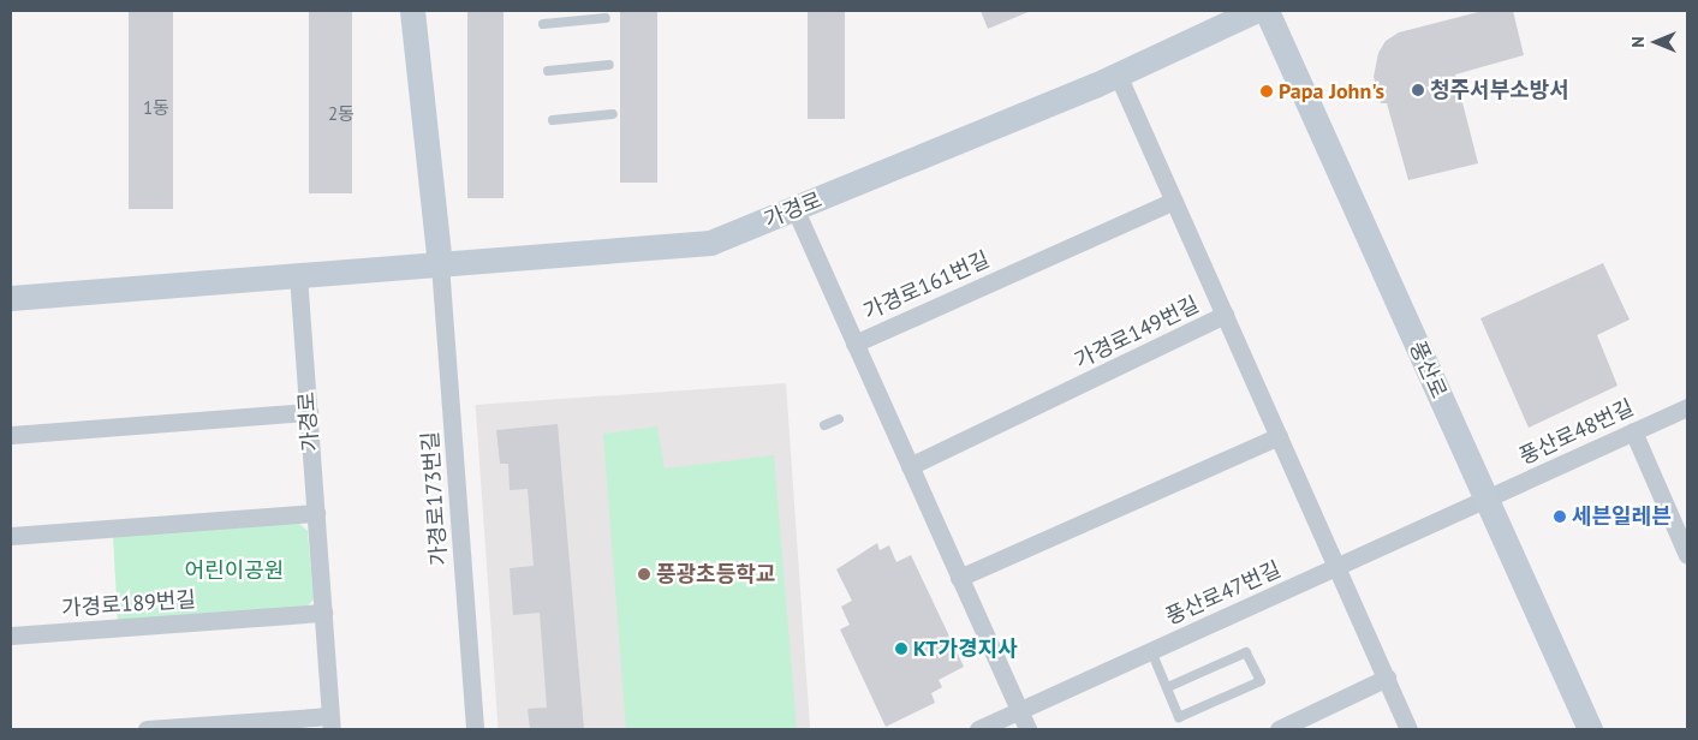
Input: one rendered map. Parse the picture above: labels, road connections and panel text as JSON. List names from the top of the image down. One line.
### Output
{"streets":{"street":["가경로","가경로161번길","가경로149번길","풍산로","풍산로48번길","가경로173번길","풍산로47번길","가경로189번길"]},"crossings":[["가경로","가경로161번길"],["가경로","가경로149번길"],["가경로","가경로173번길"],["가경로","가경로189번길"],["가경로161번길","가경로149번길"],["가경로161번길","풍산로47번길"],["가경로149번길","풍산로47번길"],["풍산로","풍산로48번길"],["풍산로","풍산로47번길"],["풍산로48번길","풍산로47번길"]],"parks":["어린이공원"],"places":["청주서부소방서","Papa John's","세븐일레븐","풍광초등학교","KT가경지사"],"house_numbers":["1동","2동"],"north":"left"}
